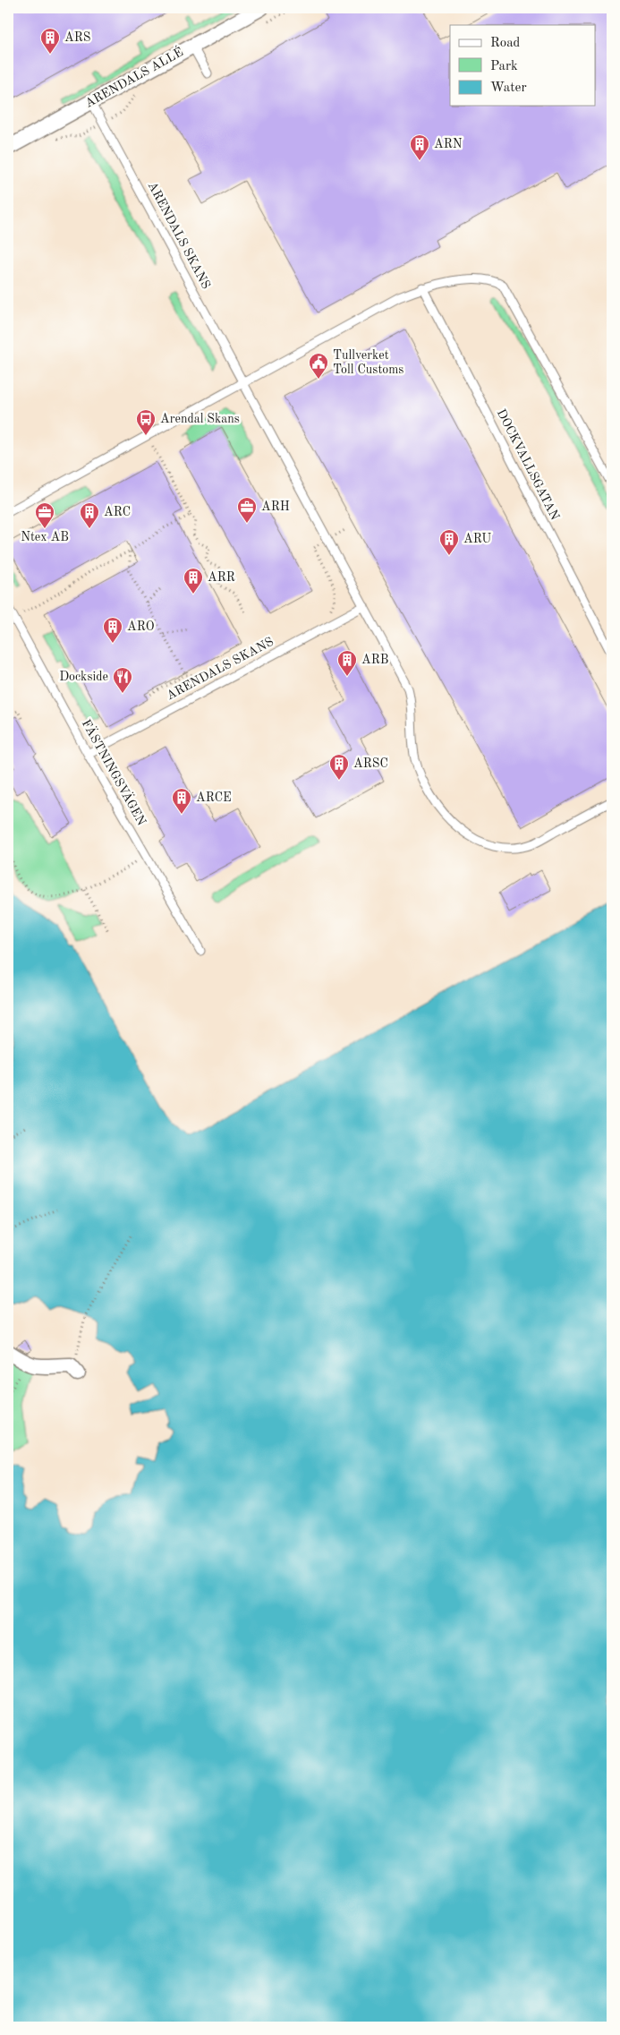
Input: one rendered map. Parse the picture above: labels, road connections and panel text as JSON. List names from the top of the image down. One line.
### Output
{"streets":{"street":["ARENDALS ALLÉ"],"lane":["ARENDALS SKANS","DOCKVALLSGATAN","FÄSTNINGSVÄGEN"]},"crossings":[["ARENDALS ALLÉ","ARENDALS SKANS"],["ARENDALS SKANS","FÄSTNINGSVÄGEN"]],"places":{"building":["ARS","ARN","ARC","ARU","ARR","ARO","ARB","ARSC","ARCE"],"public building":["Tullverket Toll Customs"],"bus stop":["Arendal Skans"],"office":["ARH","Ntex AB"],"restaurant":["Dockside"]},"legend":["Road","Park","Water"]}
